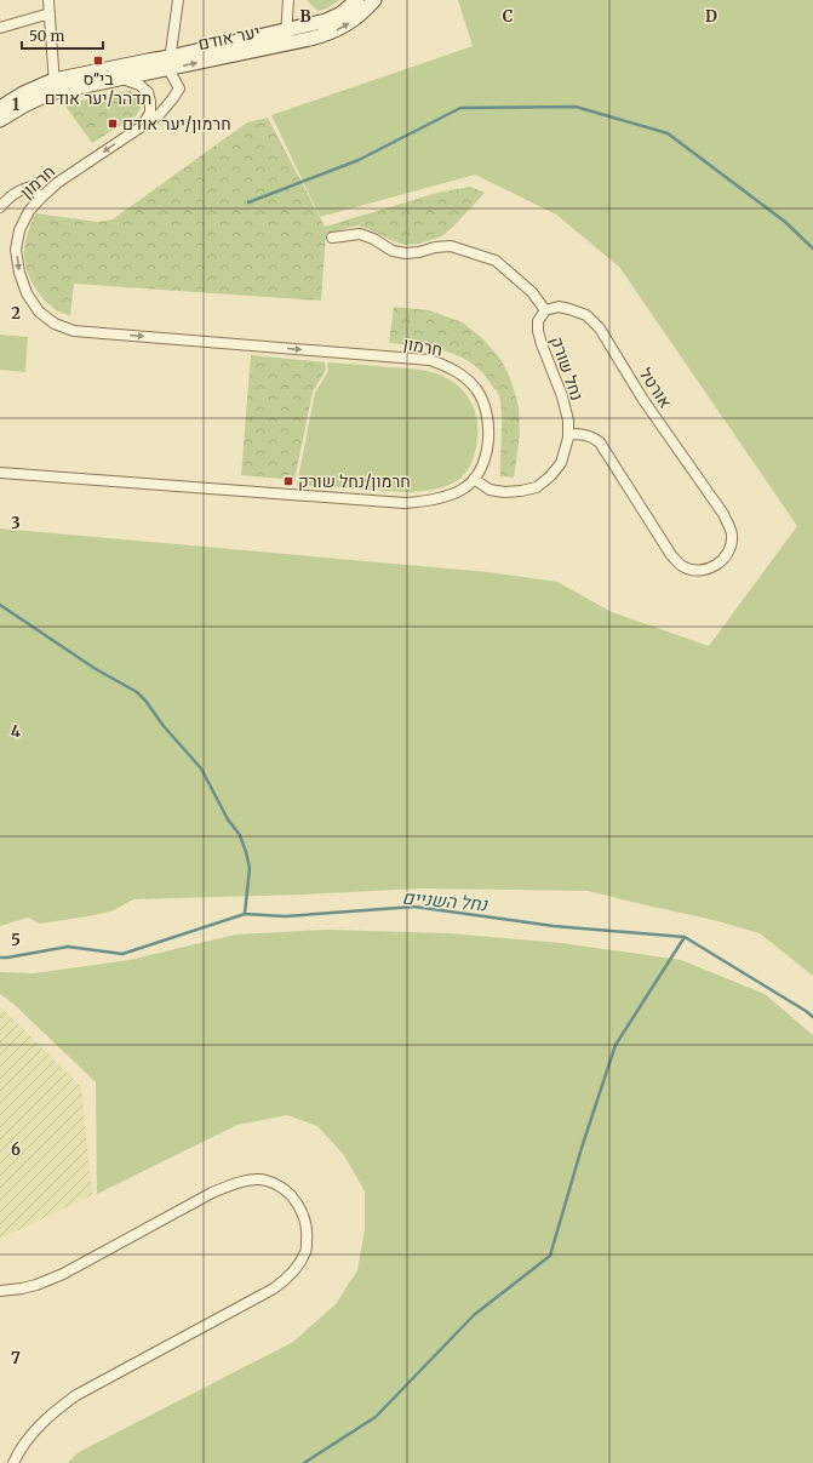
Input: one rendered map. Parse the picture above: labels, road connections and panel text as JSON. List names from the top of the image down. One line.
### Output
{"streets":{"street":["יער אודם","חרמון","נחל שורק","אורטל"]},"crossings":[["יער אודם","חרמון"],["חרמון","נחל שורק"],["נחל שורק","אורטל"]],"water":["נחל השניים"],"places":{"transit":["בי״ס תדהר/יער אודם","חרמון/יער אודם","חרמון/נחל שורק"]},"scale_bar":"50 m","grid":{"columns":["B","C","D"],"rows":["1","2","3","4","5","6","7"]}}
